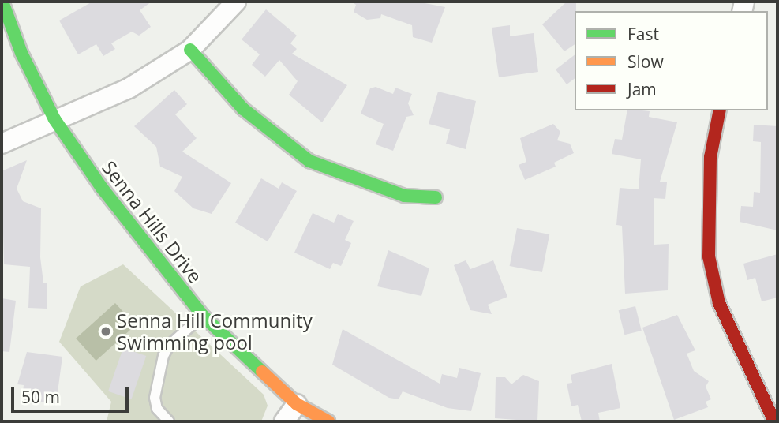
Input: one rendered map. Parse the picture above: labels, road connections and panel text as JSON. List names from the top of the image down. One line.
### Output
{"streets":{"street":["Senna Hills Drive"]},"places":["Senna Hill Community Swimming pool"],"legend":["Fast","Slow","Jam"],"scale_bar":"50 m"}
